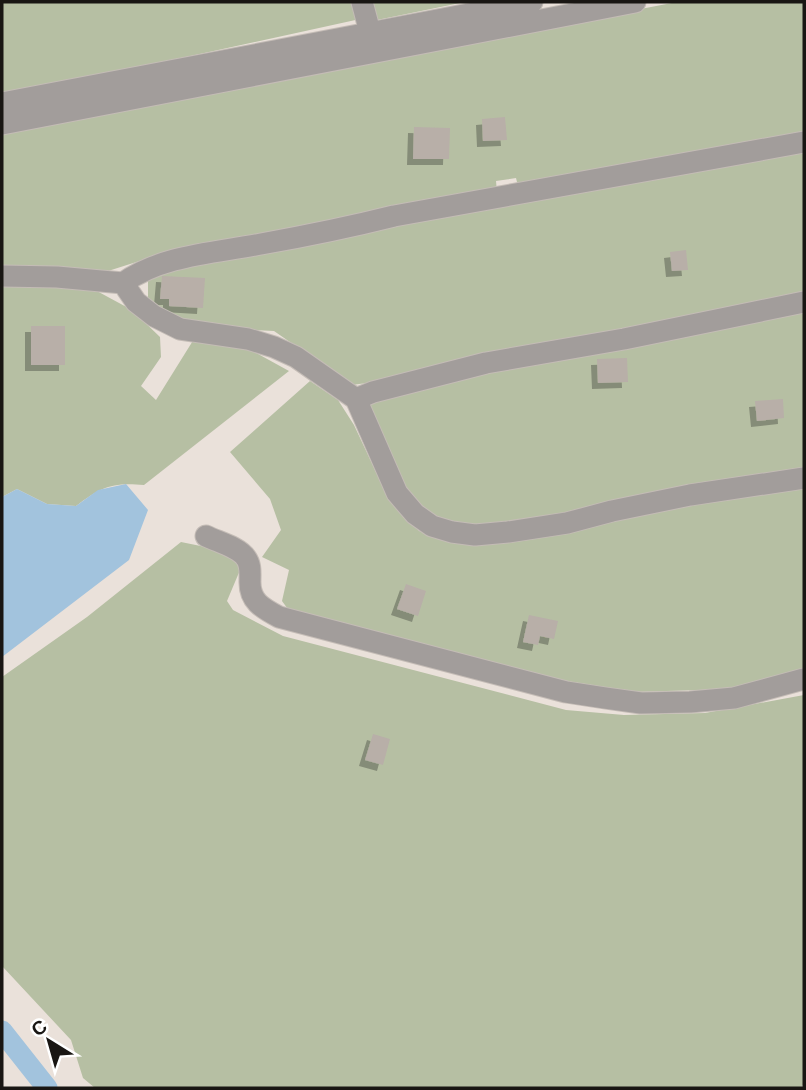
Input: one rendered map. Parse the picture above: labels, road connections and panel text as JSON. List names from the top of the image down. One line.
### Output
{"north":"top left"}
